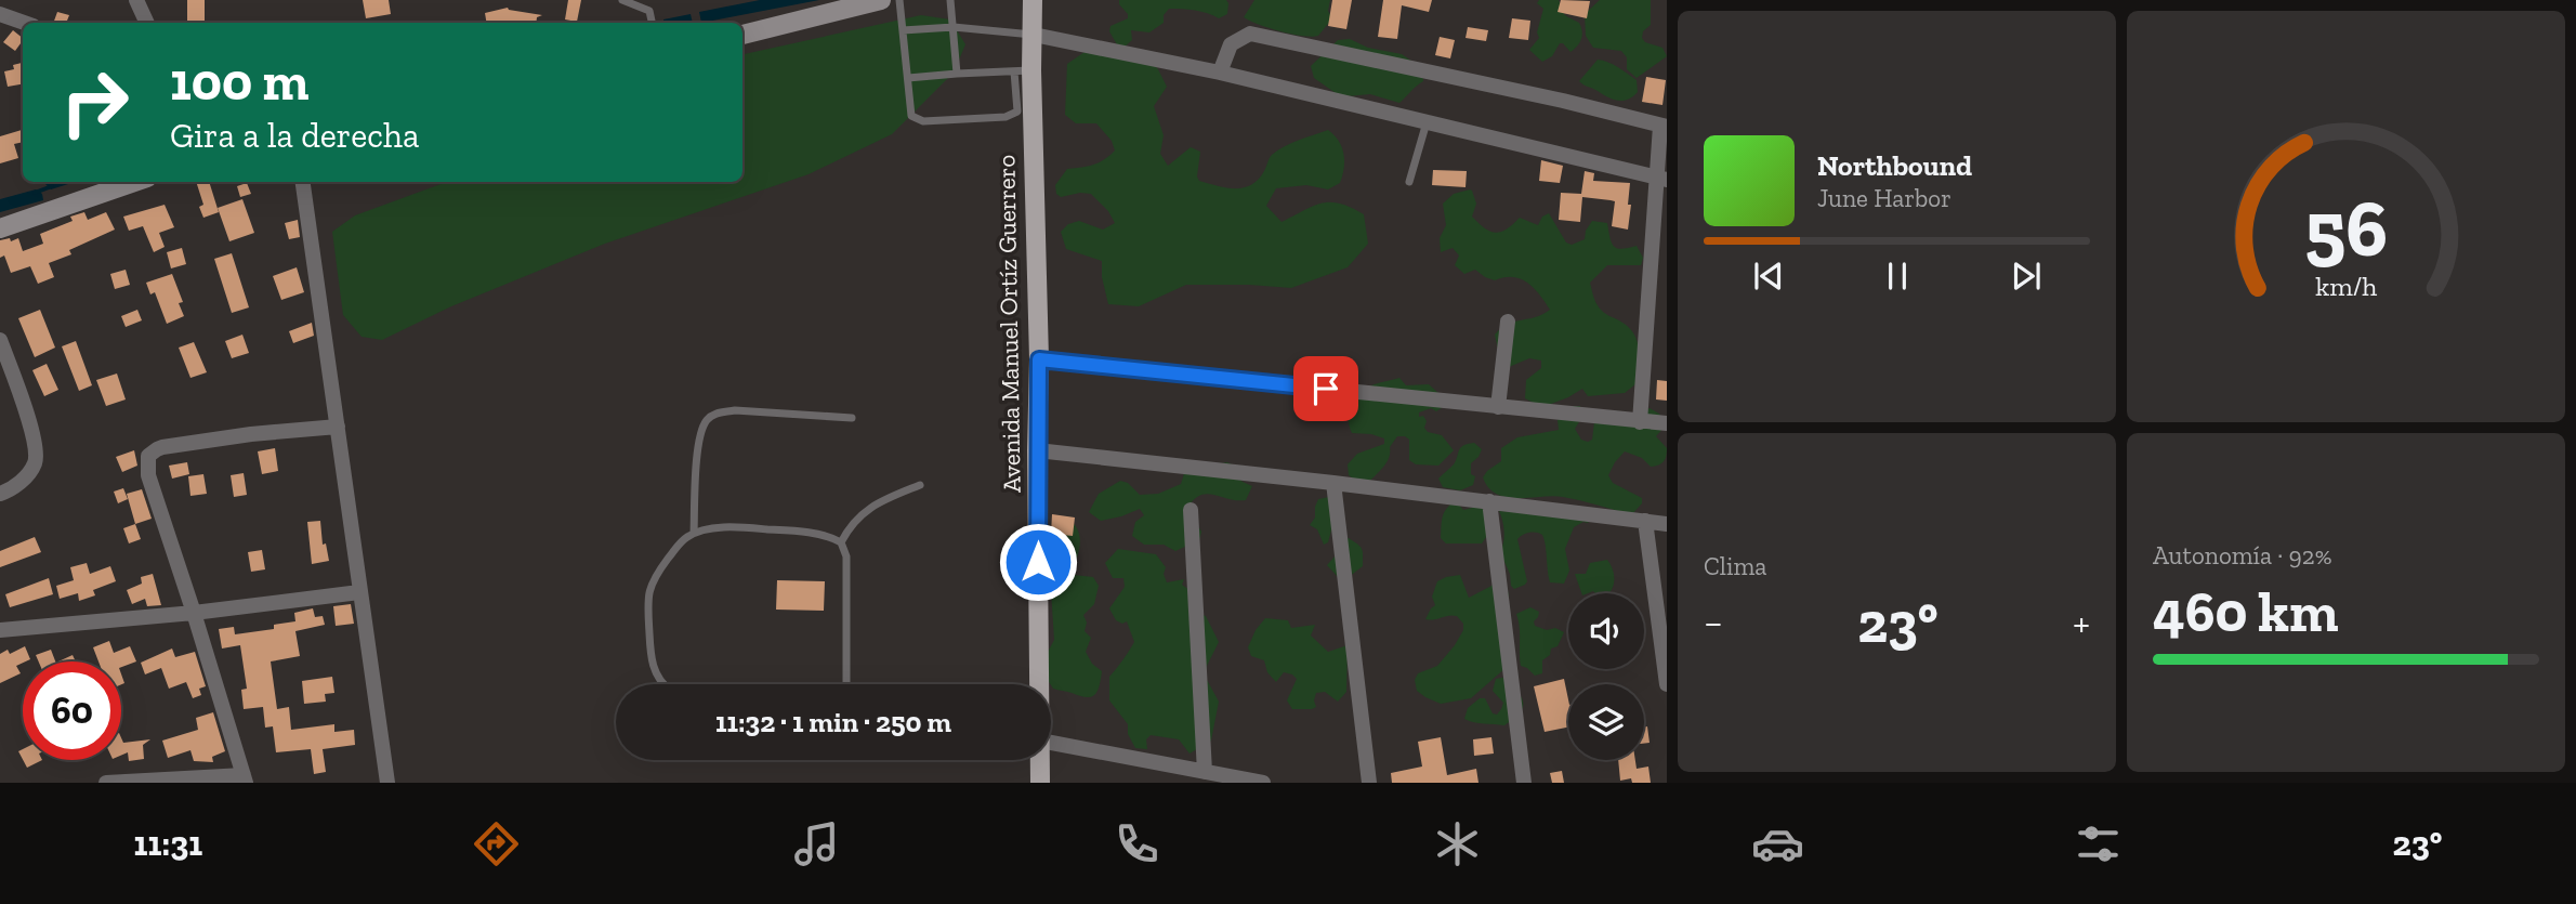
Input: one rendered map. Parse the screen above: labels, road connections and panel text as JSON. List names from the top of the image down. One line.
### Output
{"streets":{"main road":["Avenida Manuel Ortíz Guerrero"]},"page":{"turn":["100 m","Gira a la derecha"],"song":["Northbound","June Harbor"],"tile":["Clima",["Autonomía · 92%","460 km"]],"heat":["−","23°","+"],"limit":"60","trip":"11:32 · 1 min · 250 m","tabs":["11:31","23°"],"gauge":["56","km/h"]}}
